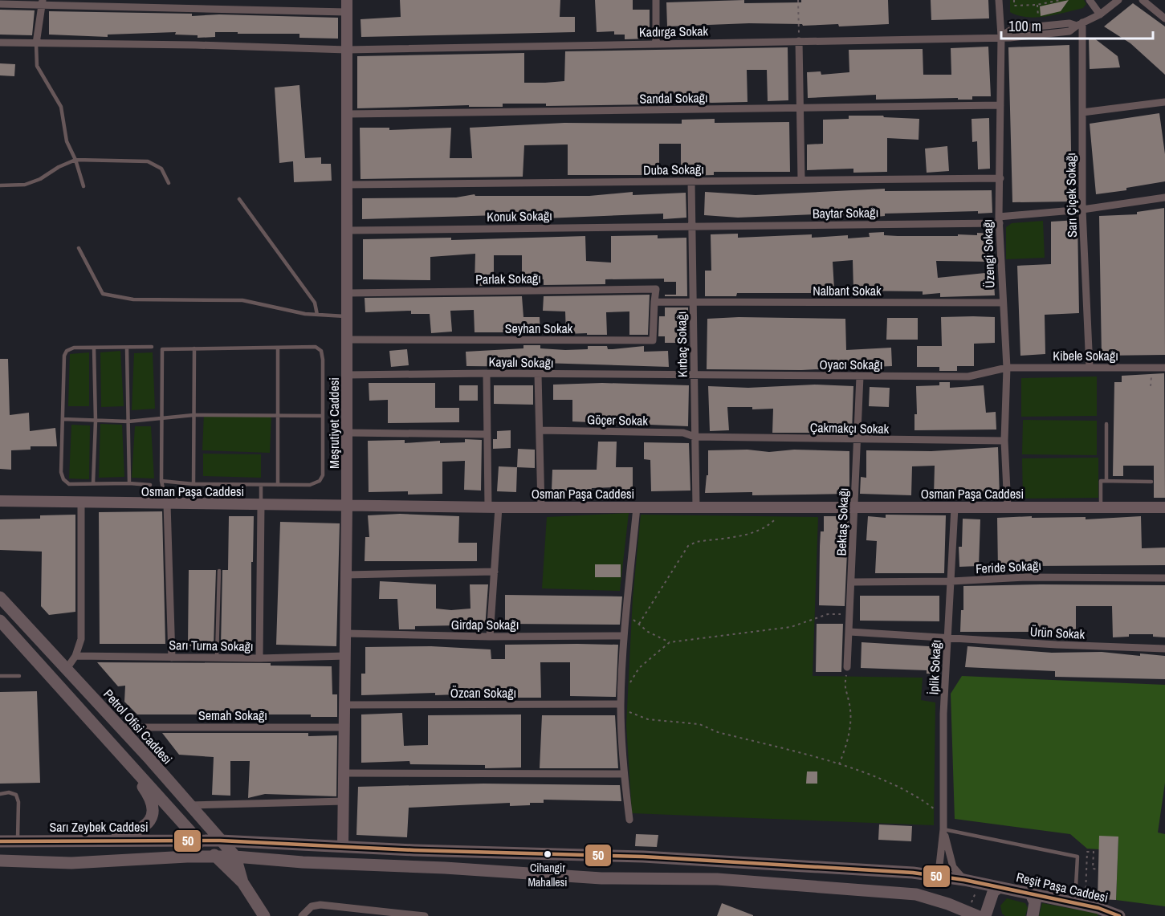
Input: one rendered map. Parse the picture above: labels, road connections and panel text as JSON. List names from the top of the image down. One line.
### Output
{"streets":{"main road":["Meşrutiyet Caddesi","Osman Paşa Caddesi","Petrol Ofisi Caddesi","Sarı Zeybek Caddesi","Reşit Paşa Caddesi"],"street":["Kadırga Sokak","Sandal Sokağı","Duba Sokağı","Sarı Çiçek Sokağı","Baytar Sokağı","Konuk Sokağı","Üzengi Sokağı","Parlak Sokağı","Nalbant Sokak","Seyhan Sokak","Kırbaç Sokağı","Kibele Sokağı","Kayalı Sokağı","Oyacı Sokağı","Göçer Sokak","Çakmakçı Sokak","Bektaş Sokağı","Feride Sokağı","Girdap Sokağı","Ürün Sokak","Sarı Turna Sokağı","İplik Sokağı","Özcan Sokağı","Semah Sokağı"]},"crossings":[["Kadırga Sokak","Sarı Çiçek Sokağı"],["Kadırga Sokak","Üzengi Sokağı"],["Kadırga Sokak","Meşrutiyet Caddesi"],["Sandal Sokağı","Üzengi Sokağı"],["Sandal Sokağı","Meşrutiyet Caddesi"],["Duba Sokağı","Üzengi Sokağı"],["Duba Sokağı","Kırbaç Sokağı"],["Duba Sokağı","Meşrutiyet Caddesi"],["Sarı Çiçek Sokağı","Baytar Sokağı"],["Sarı Çiçek Sokağı","Kibele Sokağı"],["Baytar Sokağı","Konuk Sokağı"],["Baytar Sokağı","Üzengi Sokağı"],["Baytar Sokağı","Kırbaç Sokağı"],["Konuk Sokağı","Kırbaç Sokağı"],["Konuk Sokağı","Meşrutiyet Caddesi"],["Üzengi Sokağı","Nalbant Sokak"],["Üzengi Sokağı","Kibele Sokağı"],["Üzengi Sokağı","Oyacı Sokağı"],["Üzengi Sokağı","Çakmakçı Sokak"],["Üzengi Sokağı","Osman Paşa Caddesi"],["Parlak Sokağı","Seyhan Sokak"],["Parlak Sokağı","Meşrutiyet Caddesi"],["Nalbant Sokak","Kırbaç Sokağı"],["Seyhan Sokak","Meşrutiyet Caddesi"],["Kırbaç Sokağı","Kayalı Sokağı"],["Kırbaç Sokağı","Oyacı Sokağı"],["Kırbaç Sokağı","Göçer Sokak"],["Kırbaç Sokağı","Çakmakçı Sokak"],["Kırbaç Sokağı","Osman Paşa Caddesi"],["Kibele Sokağı","Oyacı Sokağı"],["Kayalı Sokağı","Oyacı Sokağı"],["Kayalı Sokağı","Meşrutiyet Caddesi"],["Oyacı Sokağı","Bektaş Sokağı"],["Göçer Sokak","Çakmakçı Sokak"],["Meşrutiyet Caddesi","Osman Paşa Caddesi"],["Meşrutiyet Caddesi","Girdap Sokağı"],["Meşrutiyet Caddesi","Sarı Turna Sokağı"],["Meşrutiyet Caddesi","Özcan Sokağı"],["Meşrutiyet Caddesi","Semah Sokağı"],["Meşrutiyet Caddesi","Sarı Zeybek Caddesi"],["Meşrutiyet Caddesi","Reşit Paşa Caddesi"],["Çakmakçı Sokak","Bektaş Sokağı"],["Osman Paşa Caddesi","Bektaş Sokağı"],["Osman Paşa Caddesi","İplik Sokağı"],["Bektaş Sokağı","Feride Sokağı"],["Bektaş Sokağı","Ürün Sokak"],["Feride Sokağı","İplik Sokağı"],["Ürün Sokak","İplik Sokağı"],["İplik Sokağı","Reşit Paşa Caddesi"],["Semah Sokağı","Petrol Ofisi Caddesi"],["Petrol Ofisi Caddesi","Sarı Zeybek Caddesi"],["Sarı Zeybek Caddesi","Reşit Paşa Caddesi"]],"places":["Cihangir Mahallesi"],"lines":["transit line 50"],"scale_bar":"100 m"}
